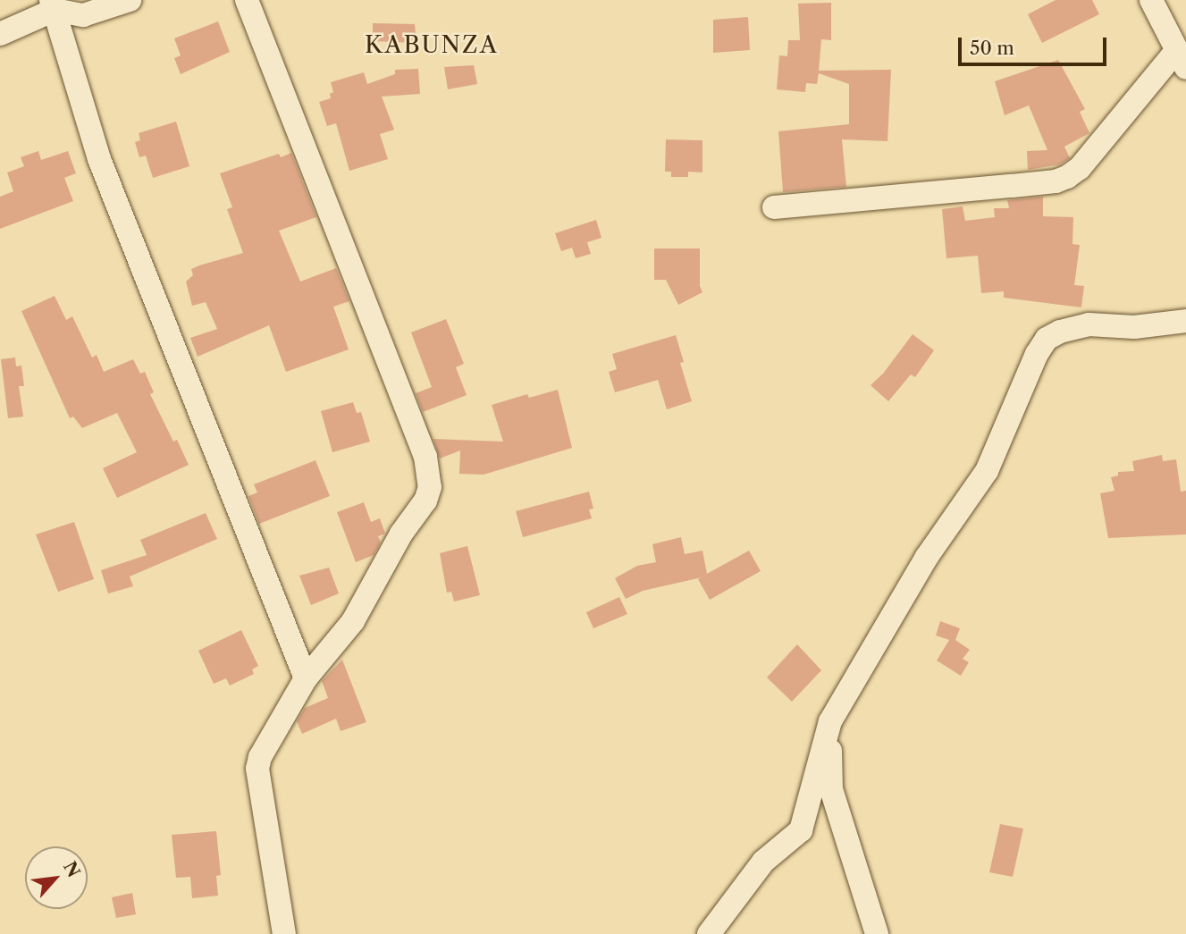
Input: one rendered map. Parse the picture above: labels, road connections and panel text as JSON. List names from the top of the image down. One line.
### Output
{"districts":["KABUNZA"],"scale_bar":"50 m","north":"top right"}
